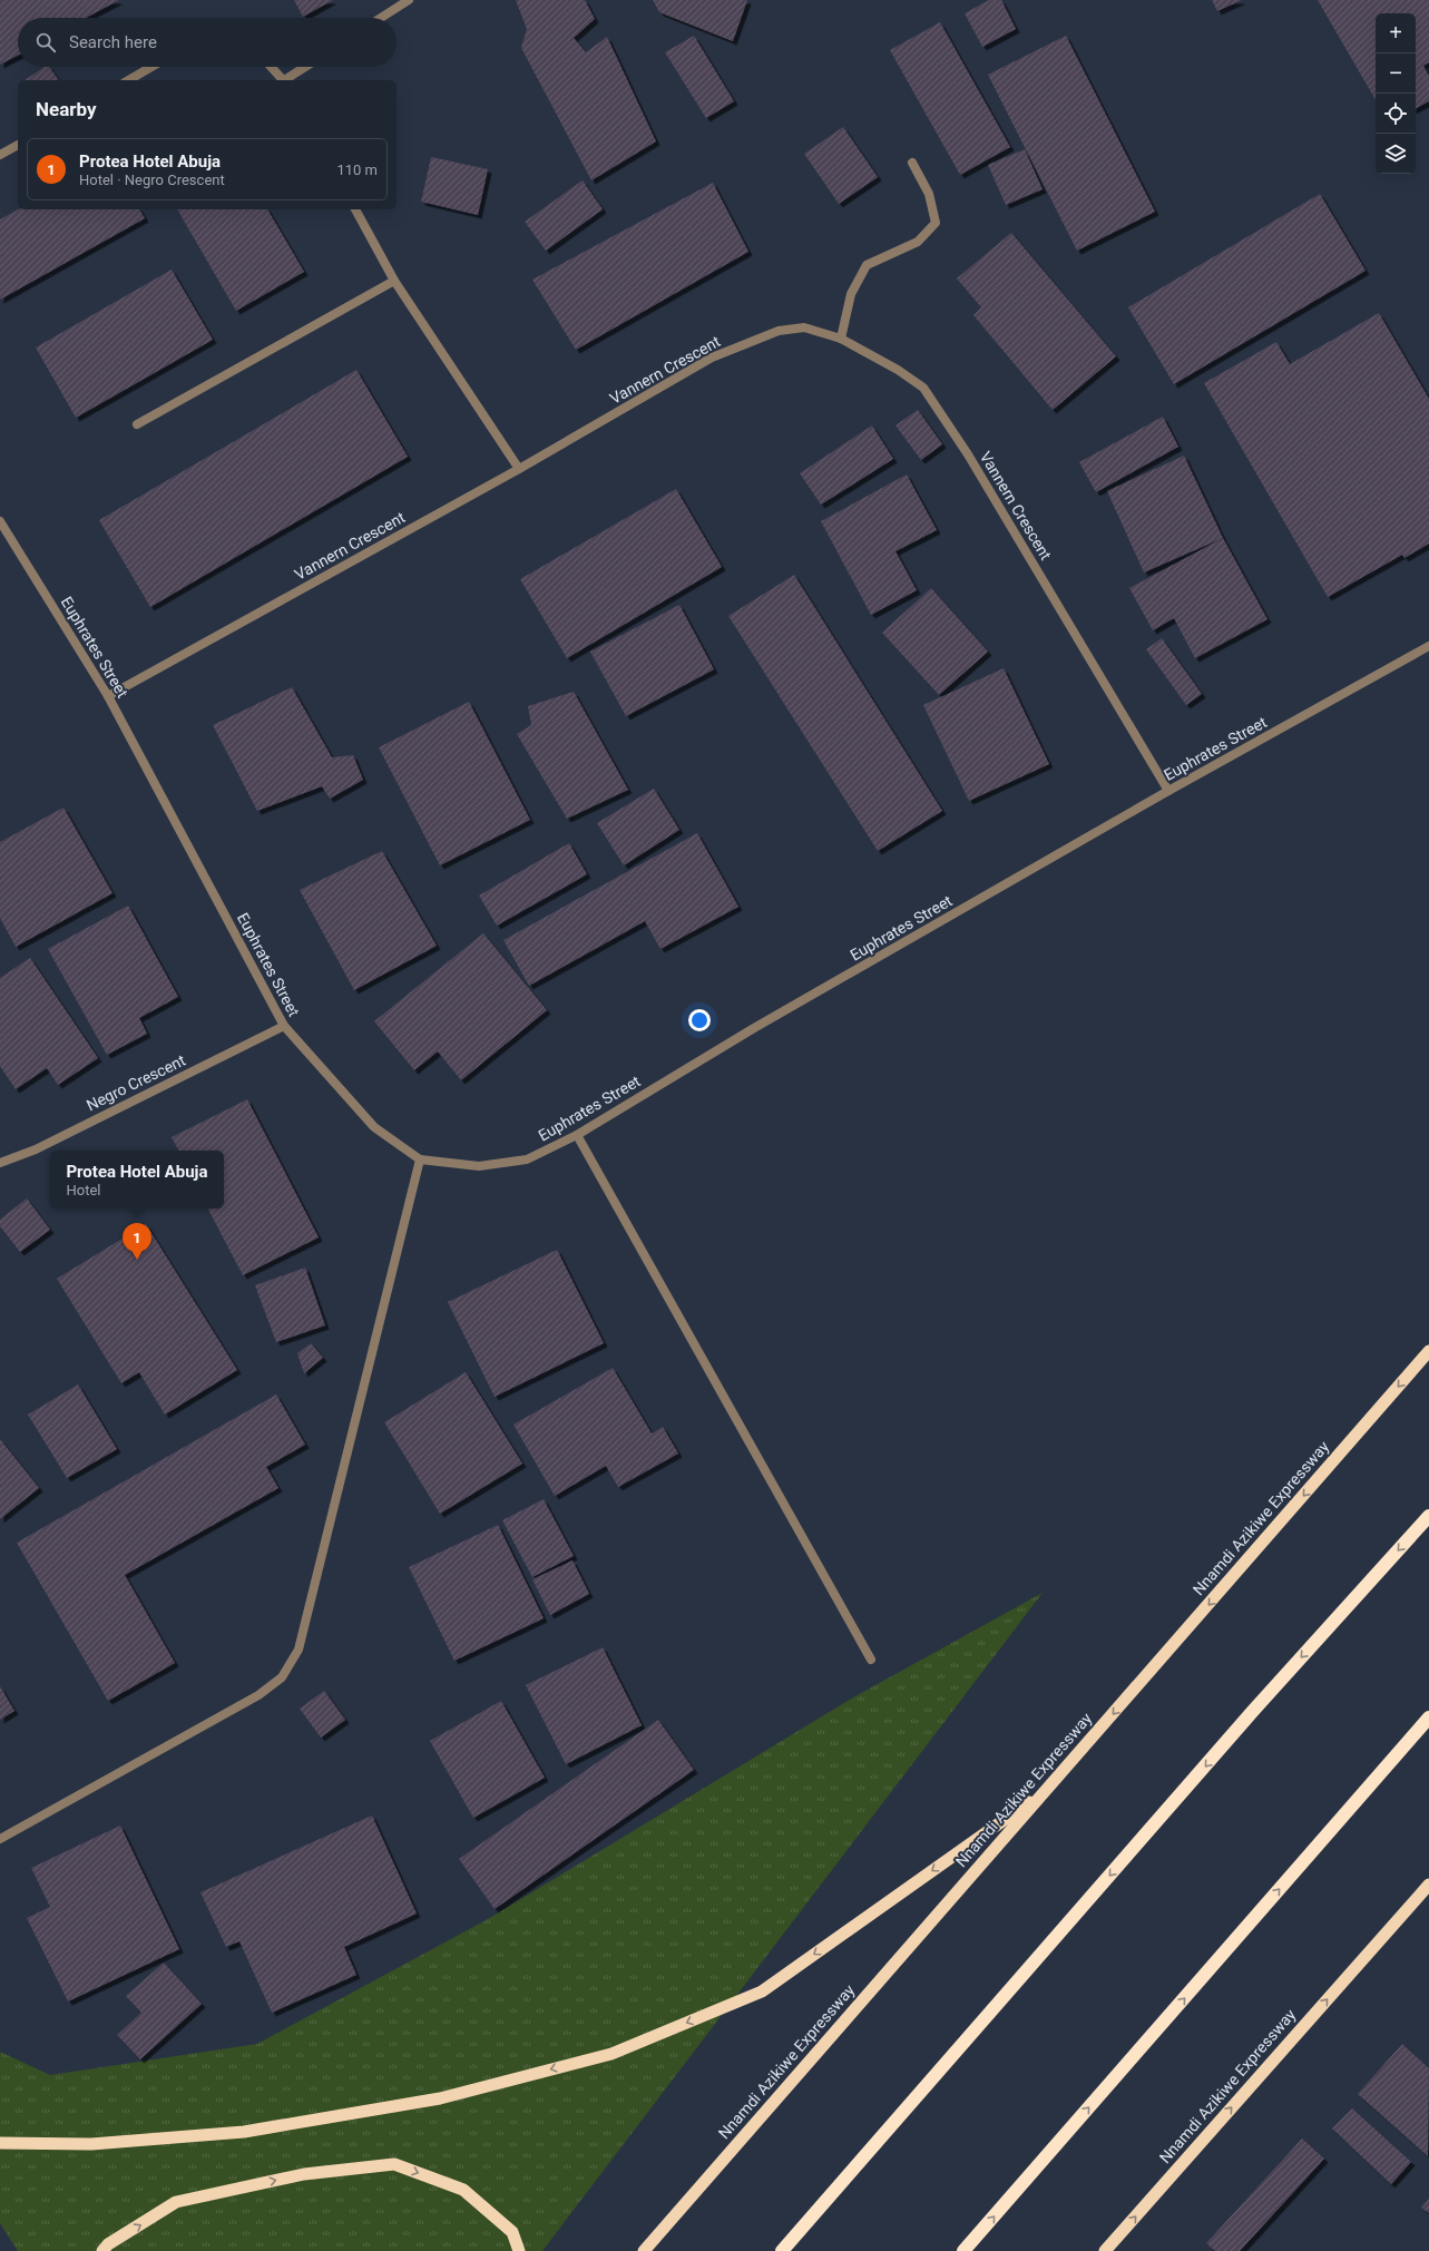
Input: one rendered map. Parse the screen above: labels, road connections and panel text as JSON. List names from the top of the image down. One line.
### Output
{"streets":{"highway":["Nnamdi Azikiwe Expressway"],"street":["Vannern Crescent","Euphrates Street","Negro Crescent"]},"crossings":[["Vannern Crescent","Euphrates Street"],["Euphrates Street","Negro Crescent"]],"page":{"map_buttons":["+","−"],"search":"Search here","heading":"Nearby","list":[{"mark":"1","name":"Protea Hotel Abuja","note":"Hotel · Negro Crescent","value":"110 m"}],"popup":["Protea Hotel Abuja","Hotel"],"pins":"1"}}
